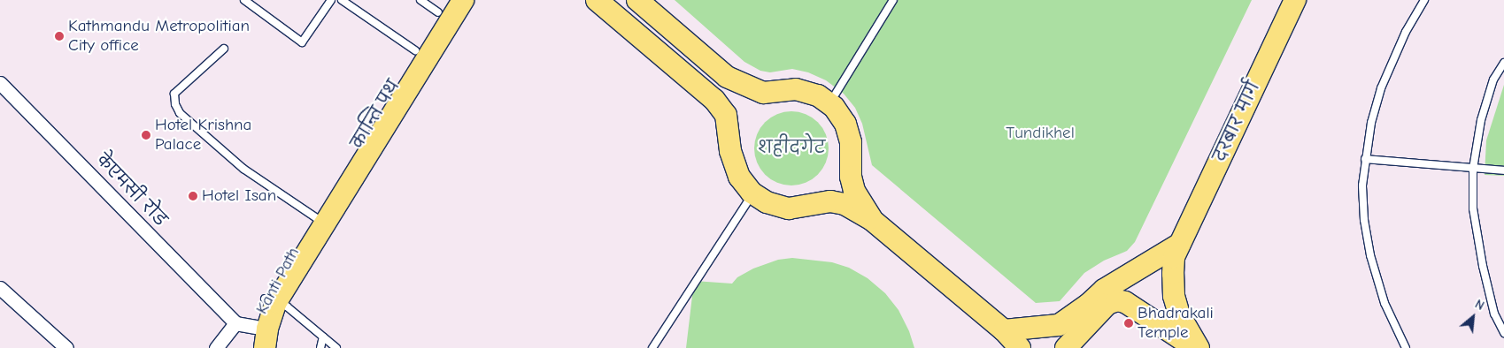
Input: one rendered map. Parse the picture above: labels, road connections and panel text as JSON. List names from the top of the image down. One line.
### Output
{"streets":{"main road":["कान्ति पथ","दरबार मार्ग","Kanti Path"],"street":["केएमसी रोड"]},"crossings":[["कान्ति पथ","Kanti Path"],["केएमसी रोड","Kanti Path"]],"parks":["Tundikhel","शहीदगेट"],"places":["Kathmandu Metropolitian City office","Hotel Krishna Palace","Hotel Isan","Bhadrakali Temple"],"north":"top right"}
